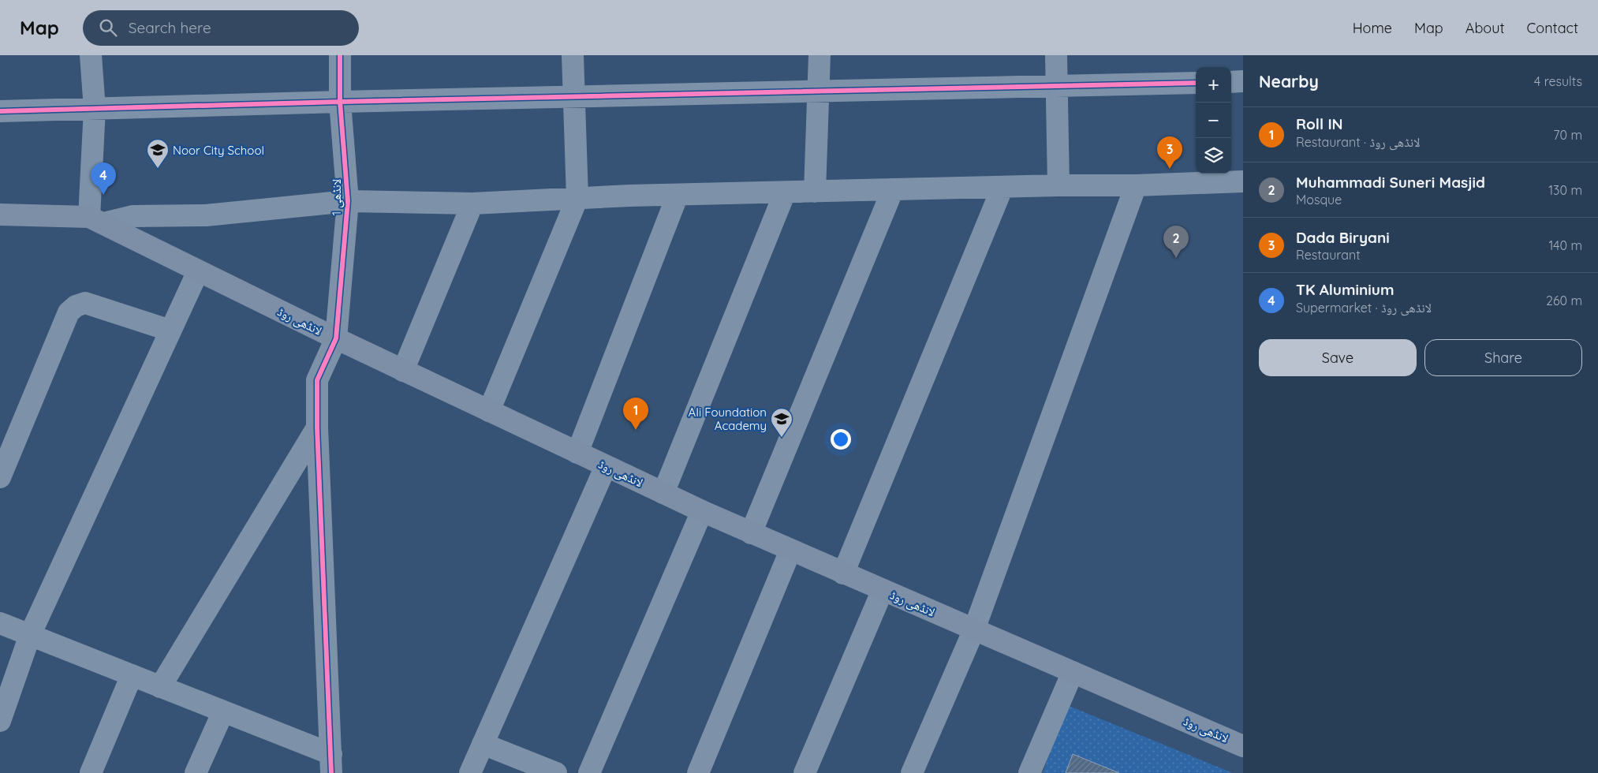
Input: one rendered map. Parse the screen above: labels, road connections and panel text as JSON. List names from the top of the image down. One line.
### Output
{"streets":{"main road":["لانڈھی روڈ"],"street":["لانڈھی 1"]},"crossings":[["لانڈھی 1","لانڈھی روڈ"]],"places":{"school or university":["Noor City School","AIi Foundation Academy"]},"page":{"header":"Map","search":"Search here","nav":["Home","Map","About","Contact"],"heading":["Nearby","4 results"],"map_buttons":["+","−"],"list":[{"mark":"1","name":"Roll IN","note":"Restaurant · لانڈھی روڈ","value":"70 m"},{"mark":"2","name":"Muhammadi Suneri Masjid","note":"Mosque","value":"130 m"},{"mark":"3","name":"Dada Biryani","note":"Restaurant","value":"140 m"},{"mark":"4","name":"TK Aluminium","note":"Supermarket · لانڈھی روڈ","value":"260 m"}],"pins":["3","4","2","1"],"buttons":["Save","Share"]}}
